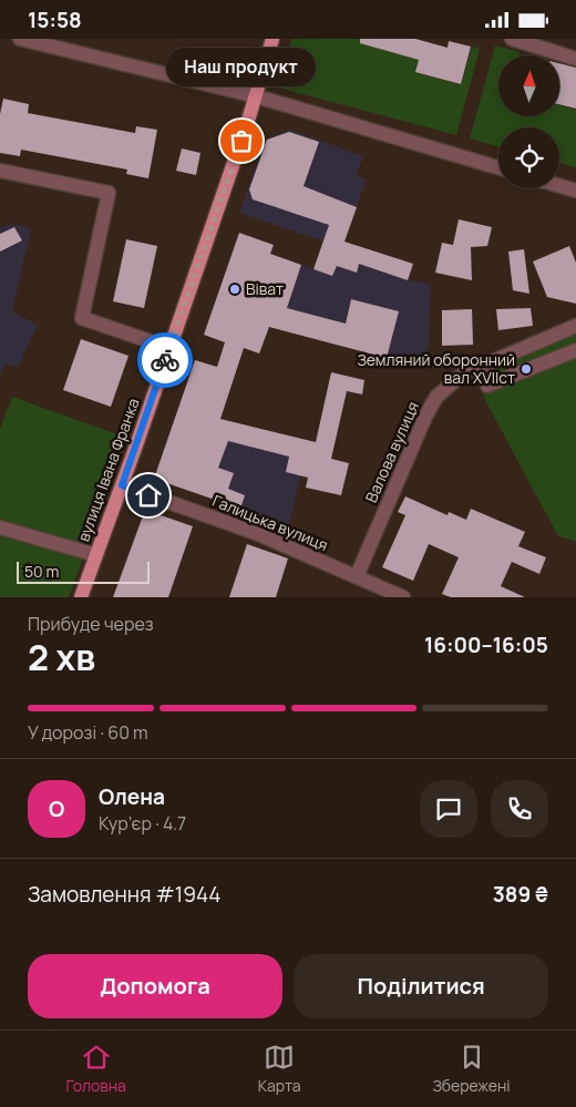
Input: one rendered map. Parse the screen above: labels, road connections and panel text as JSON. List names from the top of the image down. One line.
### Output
{"streets":{"main road":["вулиця Івана Франка"],"street":["Валова вулиця","Галицька вулиця"]},"crossings":[["Валова вулиця","Галицька вулиця"],["вулиця Івана Франка","Галицька вулиця"]],"places":["Наш продукт","Віват","Земляний оборонний вал XVIIст"],"scale_bar":"50 m","north":"top","page":{"status":"15:58","bubble":"Наш продукт","scale":"50 m","heading":["2 хв","Прибуде через","16:00–16:05"],"panel":["Олена","Кур’єр · 4.7","Замовлення #1944","389 ₴"],"bar":"У дорозі · 60 m","round":"О","buttons":["Допомога","Поділитися"],"tabs":["Головна","Карта","Збережені"]}}
